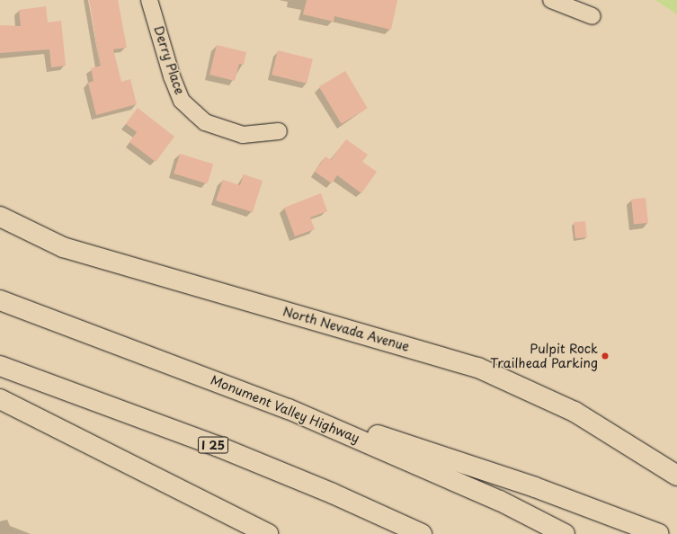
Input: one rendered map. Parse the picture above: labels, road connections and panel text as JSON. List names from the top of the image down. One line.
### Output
{"streets":{"main road":["North Nevada Avenue","Monument Valley Highway","I 25"],"street":["Derry Place"]},"places":["Pulpit Rock Trailhead Parking"]}
